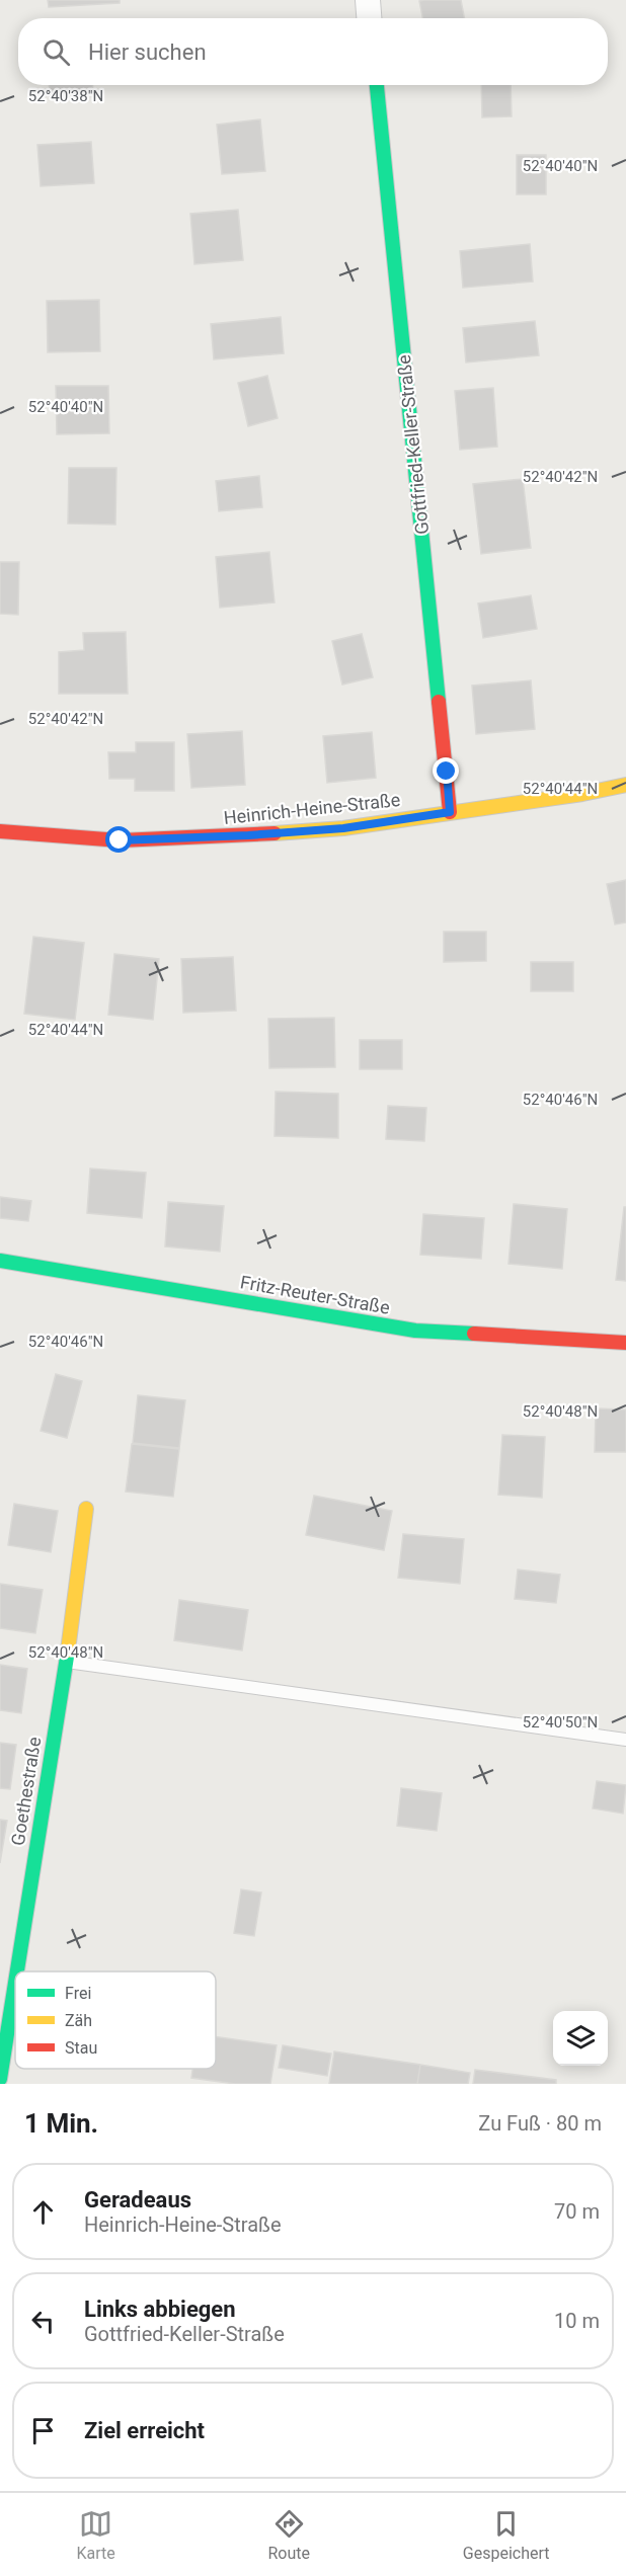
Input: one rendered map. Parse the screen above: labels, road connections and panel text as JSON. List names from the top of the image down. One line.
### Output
{"streets":{"street":["Gottfried-Keller-Straße","Heinrich-Heine-Straße","Fritz-Reuter-Straße","Goethestraße"]},"crossings":[["Gottfried-Keller-Straße","Heinrich-Heine-Straße"]],"legend":["Frei","Zäh","Stau"],"page":{"search":"Hier suchen","heading":["1 Min.","Zu Fuß · 80 m"],"list":[["Geradeaus","Heinrich-Heine-Straße","70 m"],["Links abbiegen","Gottfried-Keller-Straße","10 m"],"Ziel erreicht"],"nav":["Karte","Route","Gespeichert"]},"coordinates":["52°40'38\"N","52°40'40\"N","52°40'42\"N","52°40'44\"N","52°40'46\"N","52°40'48\"N","52°40'50\"N"]}
